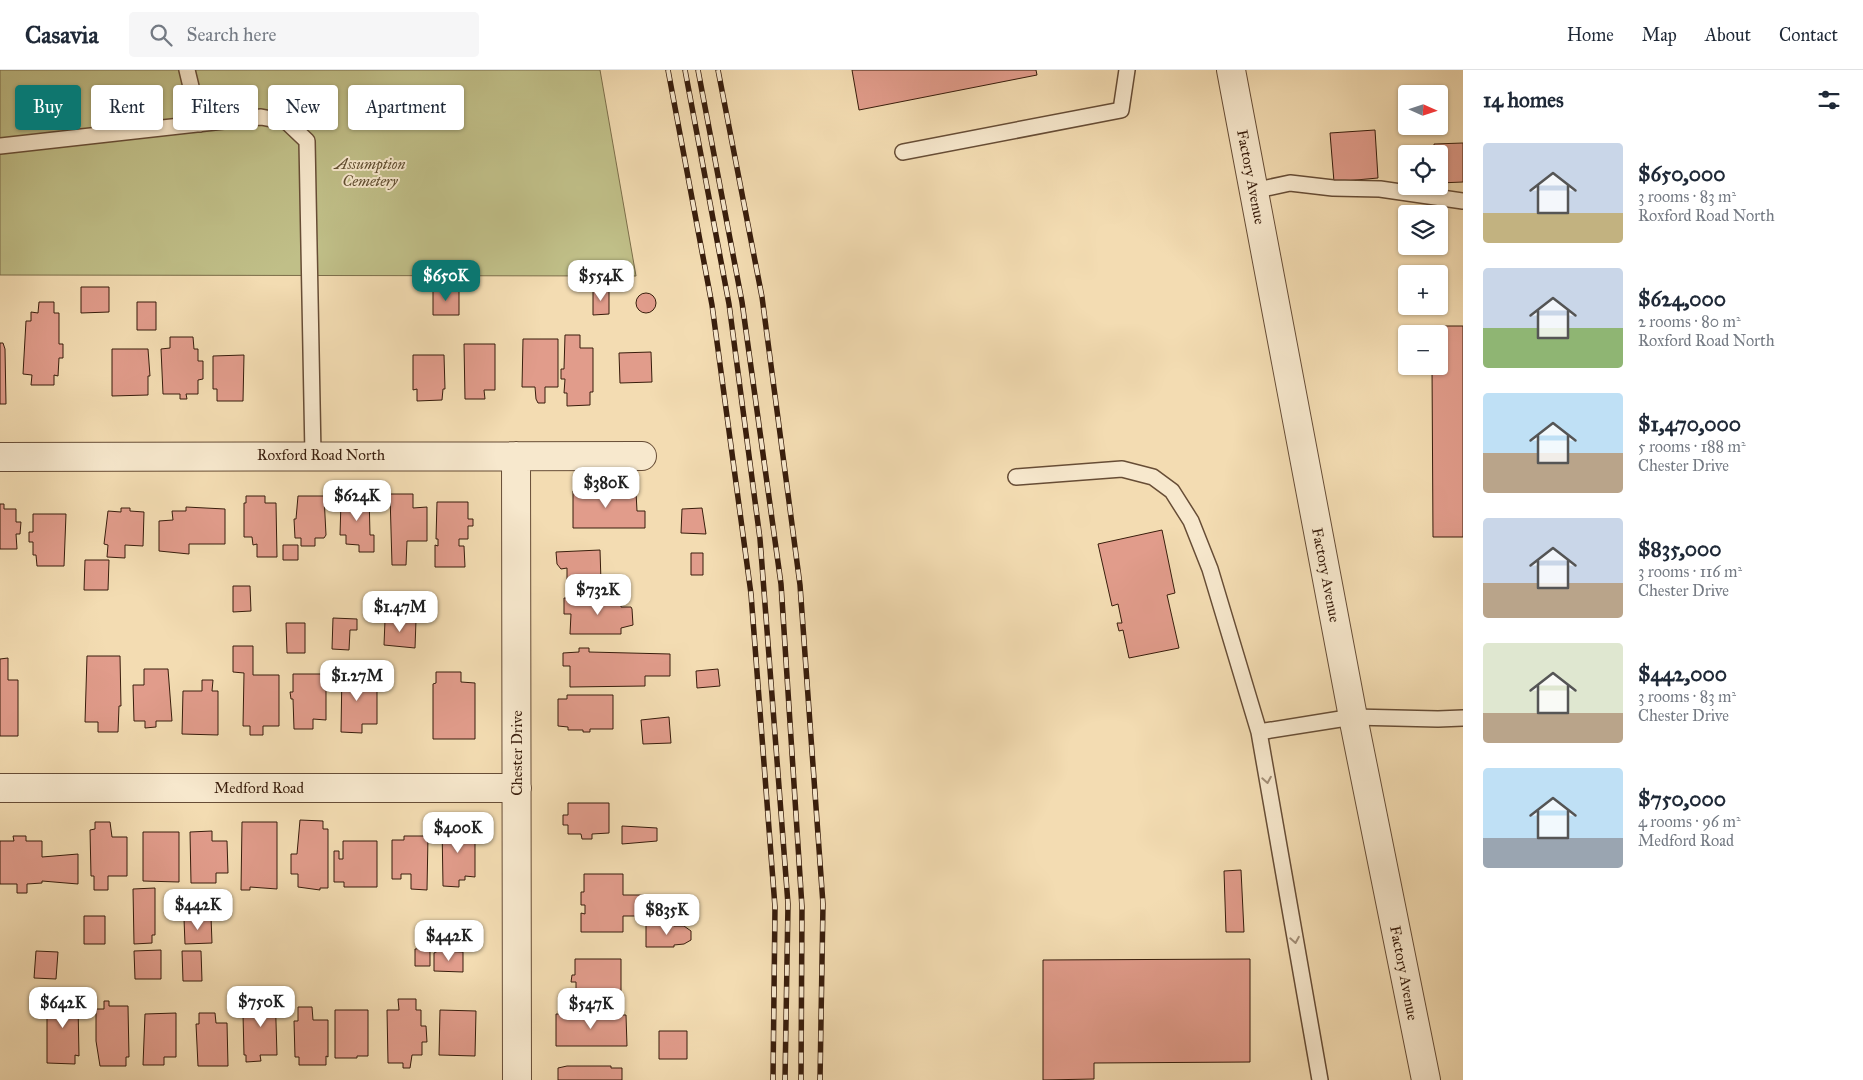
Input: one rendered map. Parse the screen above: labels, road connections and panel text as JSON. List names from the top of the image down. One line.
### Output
{"streets":{"street":["Factory Avenue","Roxford Road North","Chester Drive","Medford Road"]},"crossings":[["Roxford Road North","Chester Drive"],["Chester Drive","Medford Road"]],"parks":["Assumption Cemetery"],"north":"right","page":{"header":"Casavia","search":"Search here","nav":["Home","Map","About","Contact"],"heading":"14 homes","map_buttons":["+","−"],"chip":["Buy","Rent","Filters","New","Apartment"],"list":[{"name":"$650,000","note":"3 rooms · 83 m² · Roxford Road North"},{"name":"$624,000","note":"2 rooms · 80 m² · Roxford Road North"},{"name":"$1,470,000","note":"5 rooms · 188 m² · Chester Drive"},{"name":"$835,000","note":"3 rooms · 116 m² · Chester Drive"},{"name":"$442,000","note":"3 rooms · 83 m² · Chester Drive"},{"name":"$750,000","note":"4 rooms · 96 m² · Medford Road"}],"price":["$650K","$554K","$380K","$624K","$732K","$1.47M","$1.27M","$400K","$442K","$835K","$442K","$750K","$642K","$547K"]}}
